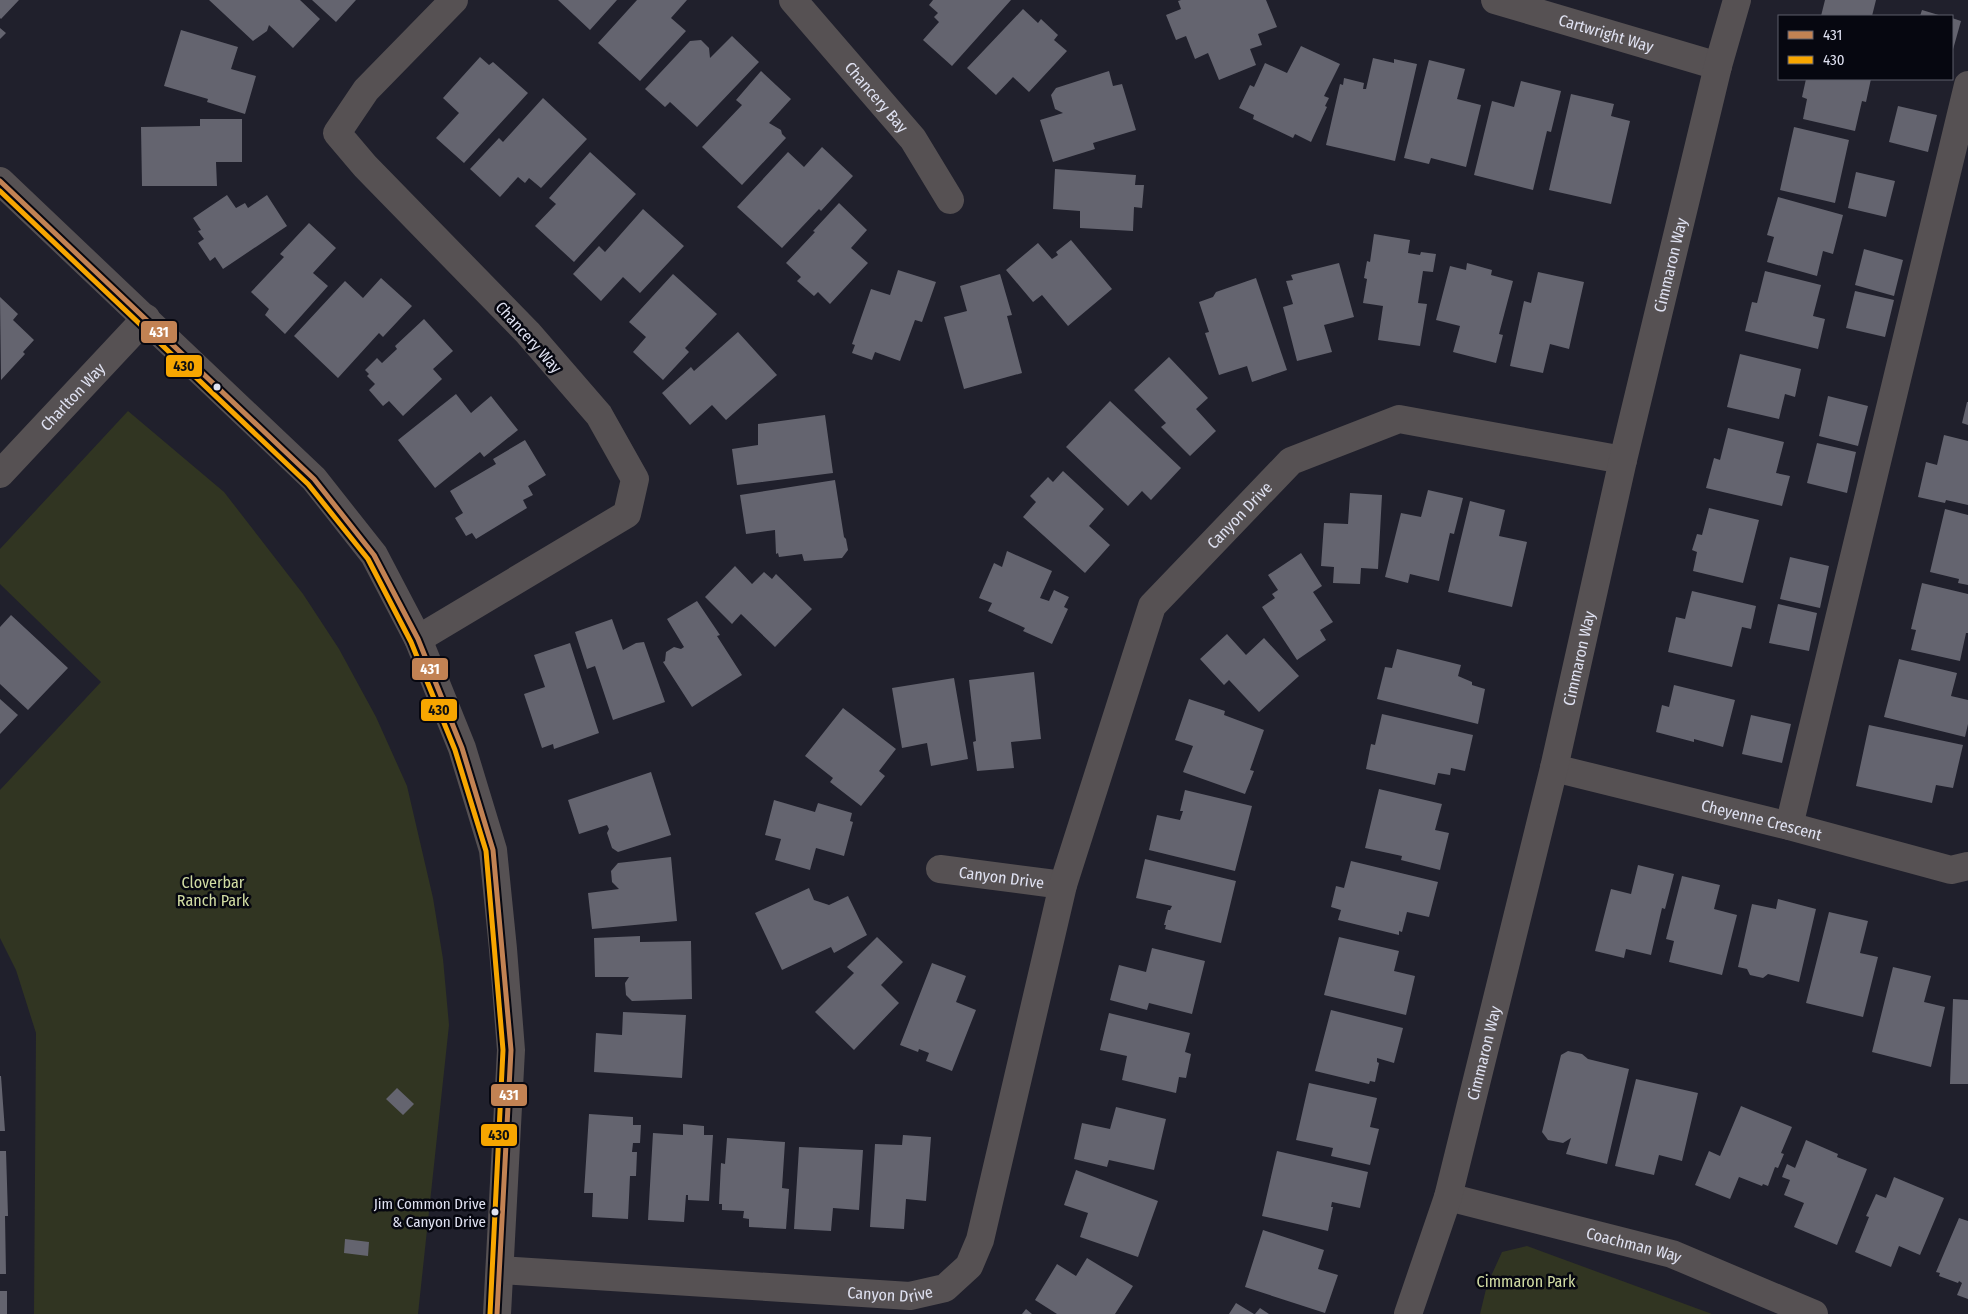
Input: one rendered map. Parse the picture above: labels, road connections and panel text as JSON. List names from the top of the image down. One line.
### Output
{"streets":{"street":["Cartwright Way","Chancery Bay","Cimmaron Way","Chancery Way","Charlton Way","Canyon Drive","Cheyenne Crescent","Coachman Way"]},"crossings":[["Cartwright Way","Cimmaron Way"],["Cimmaron Way","Canyon Drive"],["Cimmaron Way","Cheyenne Crescent"],["Cimmaron Way","Coachman Way"]],"parks":["Cloverbar Ranch Park","Cimmaron Park"],"places":["Jim Common Drive & Canyon Drive"],"lines":["transit line 431","transit line 430"],"legend":["431","430"]}
